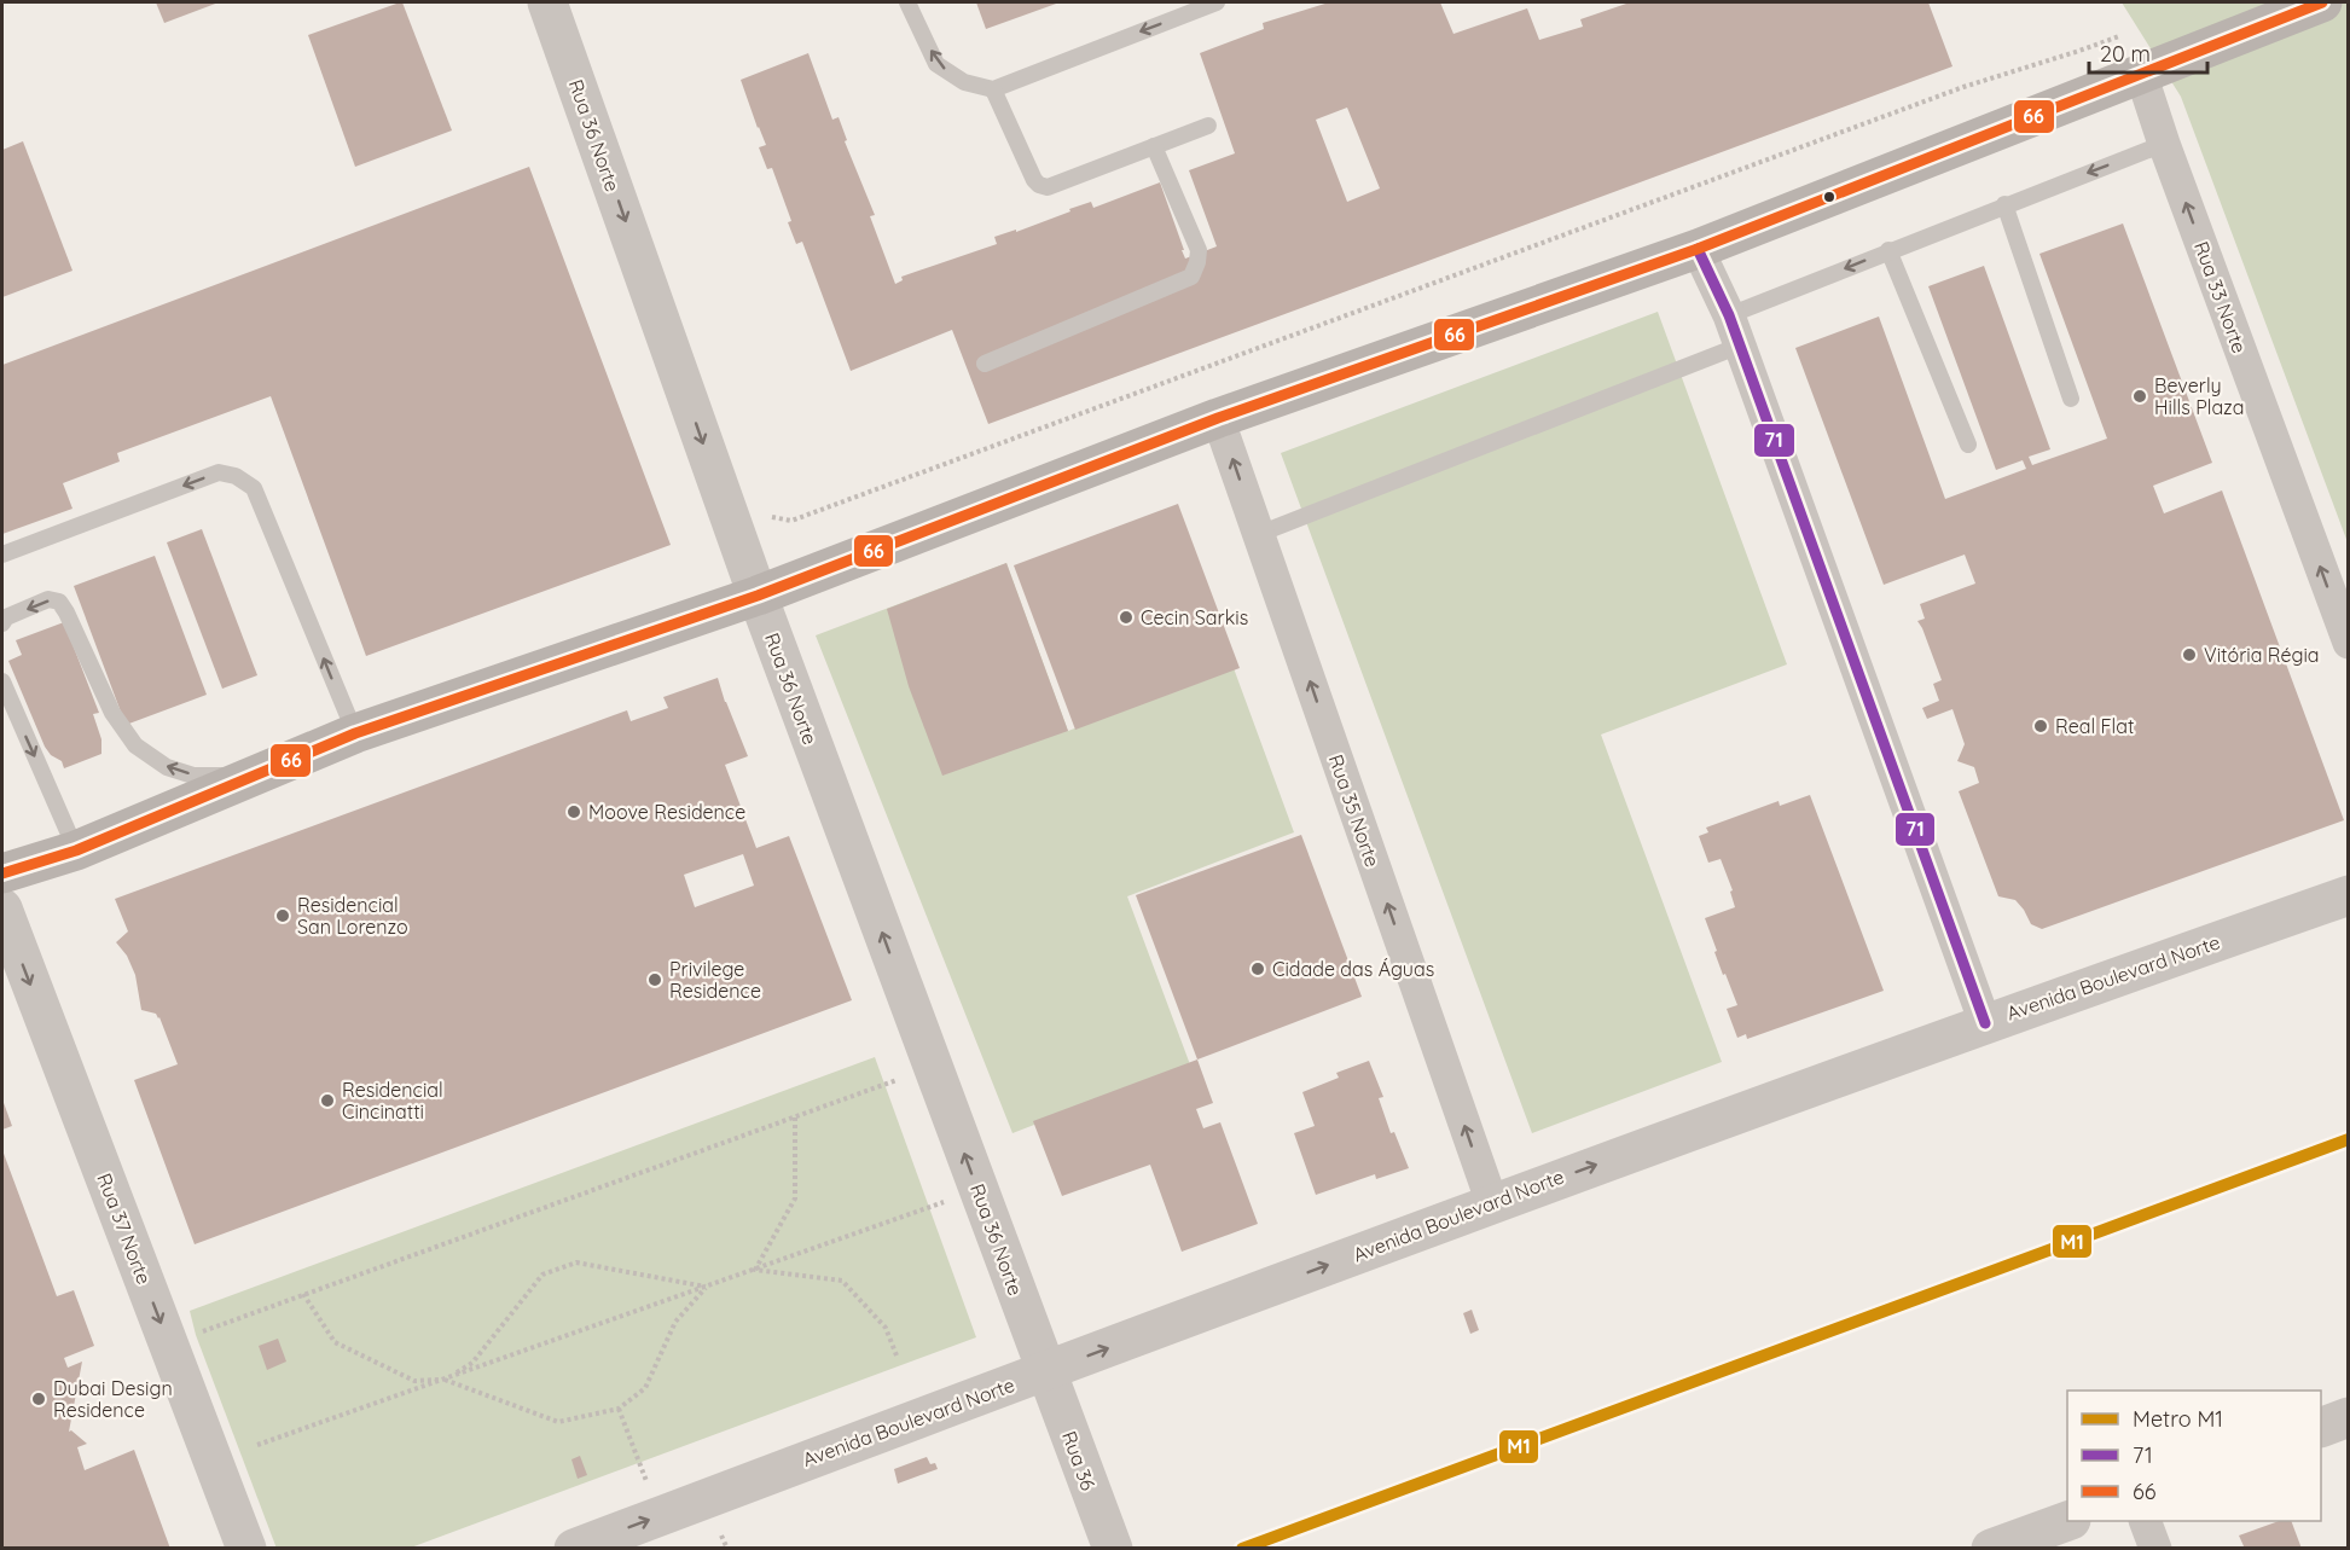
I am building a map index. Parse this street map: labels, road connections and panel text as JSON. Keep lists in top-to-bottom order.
{
  "streets": {
    "street": [
      "Rua 36 Norte",
      "Rua 33 Norte",
      "Rua 35 Norte",
      "Avenida Boulevard Norte",
      "Rua 37 Norte",
      "Rua 36"
    ]
  },
  "crossings": [
    ["Rua 36 Norte", "Avenida Boulevard Norte"],
    ["Rua 36 Norte", "Rua 36"],
    ["Rua 35 Norte", "Avenida Boulevard Norte"],
    ["Avenida Boulevard Norte", "Rua 36"]
  ],
  "one_way": [
    "Rua 33 Norte",
    "Rua 35 Norte",
    "Avenida Boulevard Norte",
    "Rua 37 Norte"
  ],
  "places": [
    "Beverly Hills Plaza",
    "Cecin Sarkis",
    "Vitória Régia",
    "Real Flat",
    "Moove Residence",
    "Residencial San Lorenzo",
    "Cidade das Águas",
    "Privilege Residence",
    "Residencial Cincinatti",
    "Dubai Design Residence"
  ],
  "lines": ["transit line 66", "transit line 71", "metro line M1"],
  "legend": ["Metro M1", "71", "66"],
  "scale_bar": "20 m"
}
